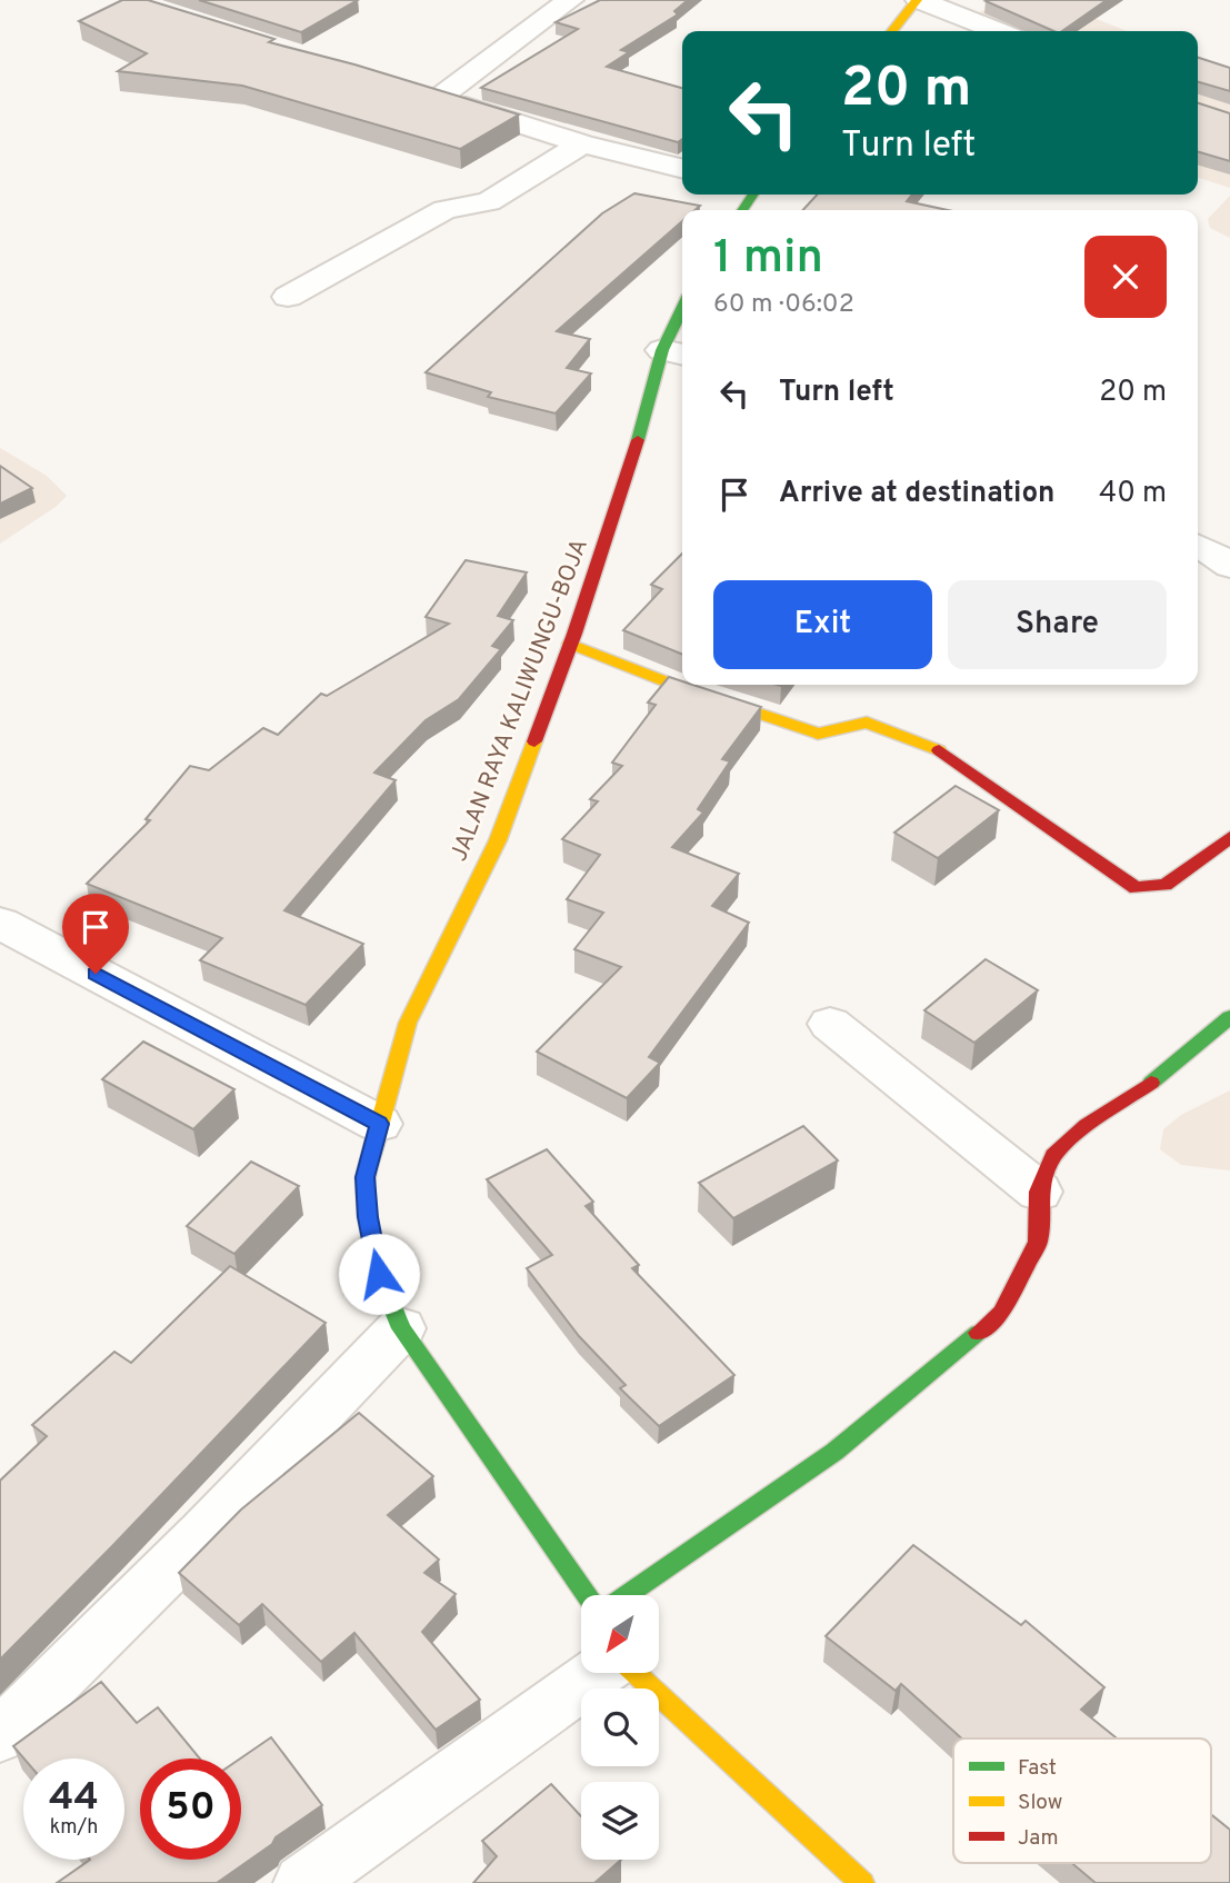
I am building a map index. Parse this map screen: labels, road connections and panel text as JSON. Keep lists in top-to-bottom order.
{
  "streets": {
    "main road": ["JALAN RAYA KALIWUNGU-BOJA"]
  },
  "legend": ["Fast", "Slow", "Jam"],
  "north": "bottom left",
  "page": {
    "turn": ["20 m", "Turn left"],
    "heading": ["1 min", "60 m · 06:02"],
    "list": [
      {
        "name": "Turn left",
        "value": "20 m"
      },
      {
        "name": "Arrive at destination",
        "value": "40 m"
      }
    ],
    "buttons": ["Exit", "Share"],
    "speed": "44 km/h",
    "limit": "50"
  }
}
